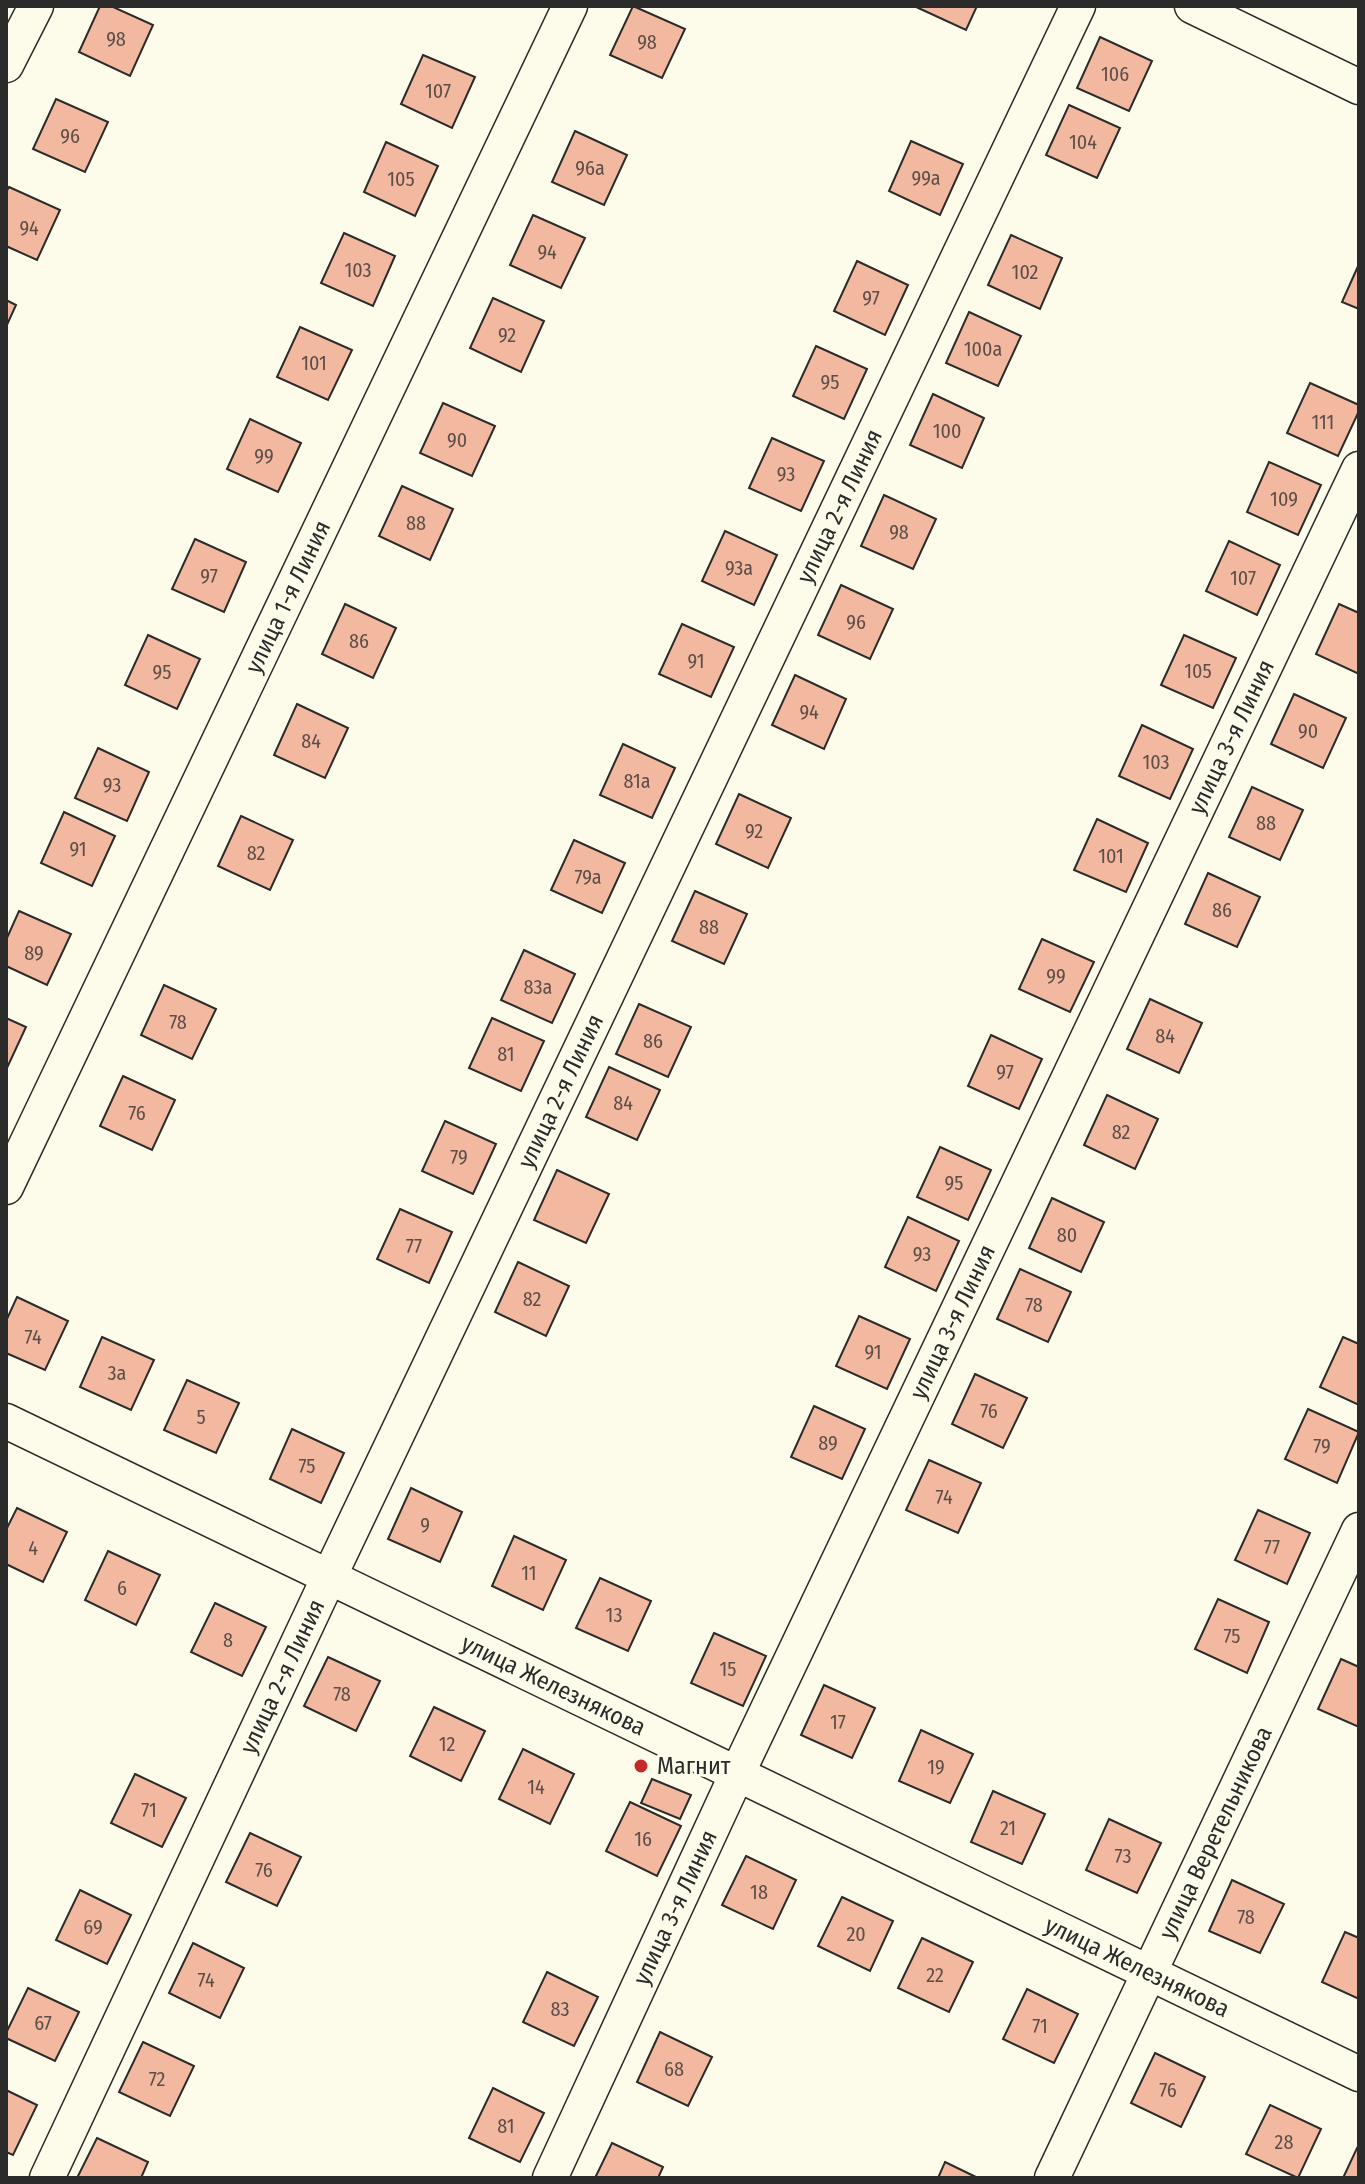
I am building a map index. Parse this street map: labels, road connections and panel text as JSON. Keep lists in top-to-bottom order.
{
  "streets": {
    "street": [
      "улица 2-я Линия",
      "улица 1-я Линия",
      "улица 3-я Линия",
      "улица Железнякова",
      "улица Веретельникова"
    ]
  },
  "crossings": [
    ["улица 2-я Линия", "улица Железнякова"],
    ["улица 3-я Линия", "улица Железнякова"],
    ["улица Железнякова", "улица Веретельникова"]
  ],
  "places": ["Магнит"],
  "house_numbers": [
    "98",
    "98",
    "106",
    "107",
    "96",
    "104",
    "96а",
    "99а",
    "105",
    "94",
    "94",
    "103",
    "102",
    "97",
    "92",
    "100а",
    "101",
    "95",
    "111",
    "100",
    "90",
    "99",
    "93",
    "109",
    "88",
    "98",
    "93а",
    "97",
    "107",
    "96",
    "86",
    "91",
    "105",
    "95",
    "94",
    "90",
    "84",
    "103",
    "81а",
    "93",
    "88",
    "92",
    "91",
    "82",
    "101",
    "79а",
    "86",
    "88",
    "89",
    "99",
    "83а",
    "78",
    "84",
    "86",
    "81",
    "97",
    "84",
    "76",
    "82",
    "79",
    "95",
    "80",
    "77",
    "93",
    "82",
    "78",
    "74",
    "91",
    "3а",
    "76",
    "5",
    "89",
    "79",
    "75",
    "74",
    "9",
    "77",
    "4",
    "11",
    "6",
    "13",
    "75",
    "8",
    "15",
    "78",
    "17",
    "12",
    "19",
    "14",
    "71",
    "21",
    "16",
    "73",
    "76",
    "18",
    "78",
    "69",
    "20",
    "22",
    "74",
    "83",
    "67",
    "71",
    "68",
    "72",
    "76",
    "81",
    "28"
  ]
}
